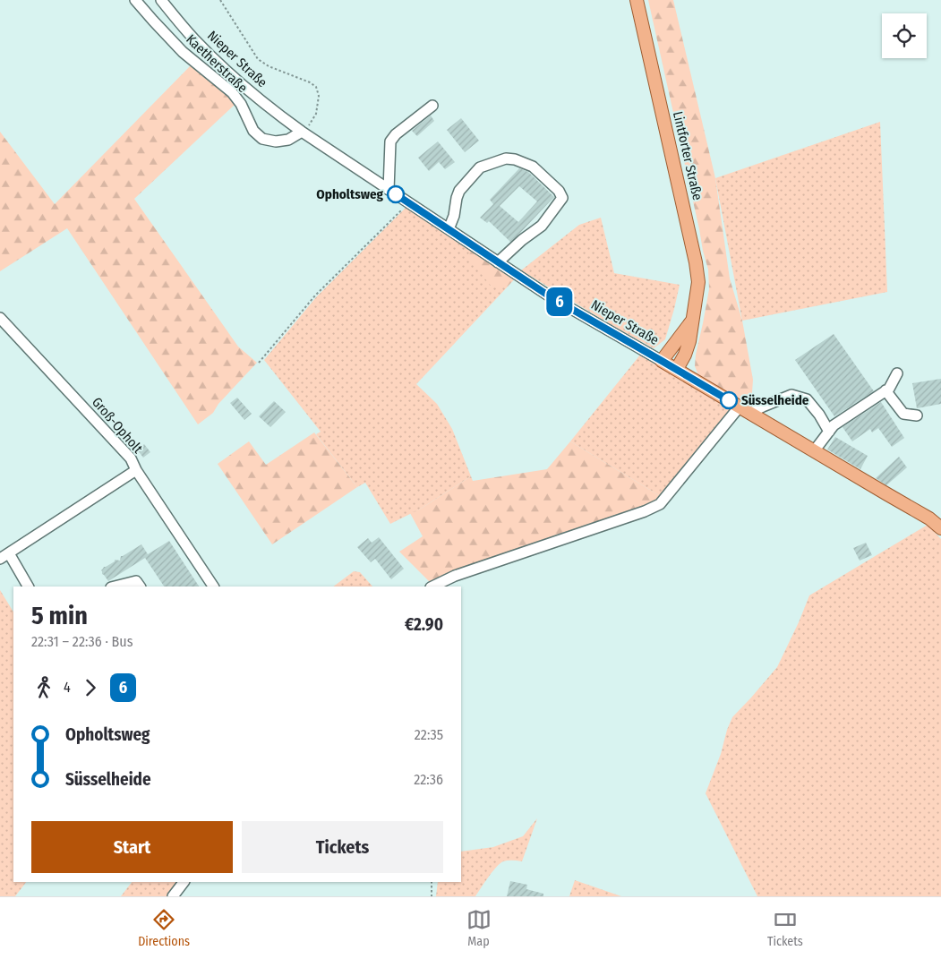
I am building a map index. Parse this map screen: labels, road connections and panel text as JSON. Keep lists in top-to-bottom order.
{
  "streets": {
    "main road": ["Nieper Straße", "Lintforter Straße"],
    "street": ["Kaetherstraße", "Groß-Opholt"]
  },
  "crossings": [
    ["Nieper Straße", "Kaetherstraße"],
    ["Nieper Straße", "Lintforter Straße"]
  ],
  "places": ["Opholtsweg", "Süsselheide"],
  "lines": ["bus line 6"],
  "page": {
    "on_map": "6",
    "heading": ["5 min", "22:31 – 22:36 · Bus", "€2.90"],
    "legs": ["4", "6"],
    "list": [
      {
        "name": "Opholtsweg",
        "value": "22:35"
      },
      {
        "name": "Süsselheide",
        "value": "22:36"
      }
    ],
    "buttons": ["Start", "Tickets"],
    "tabs": ["Directions", "Map", "Tickets"]
  }
}
